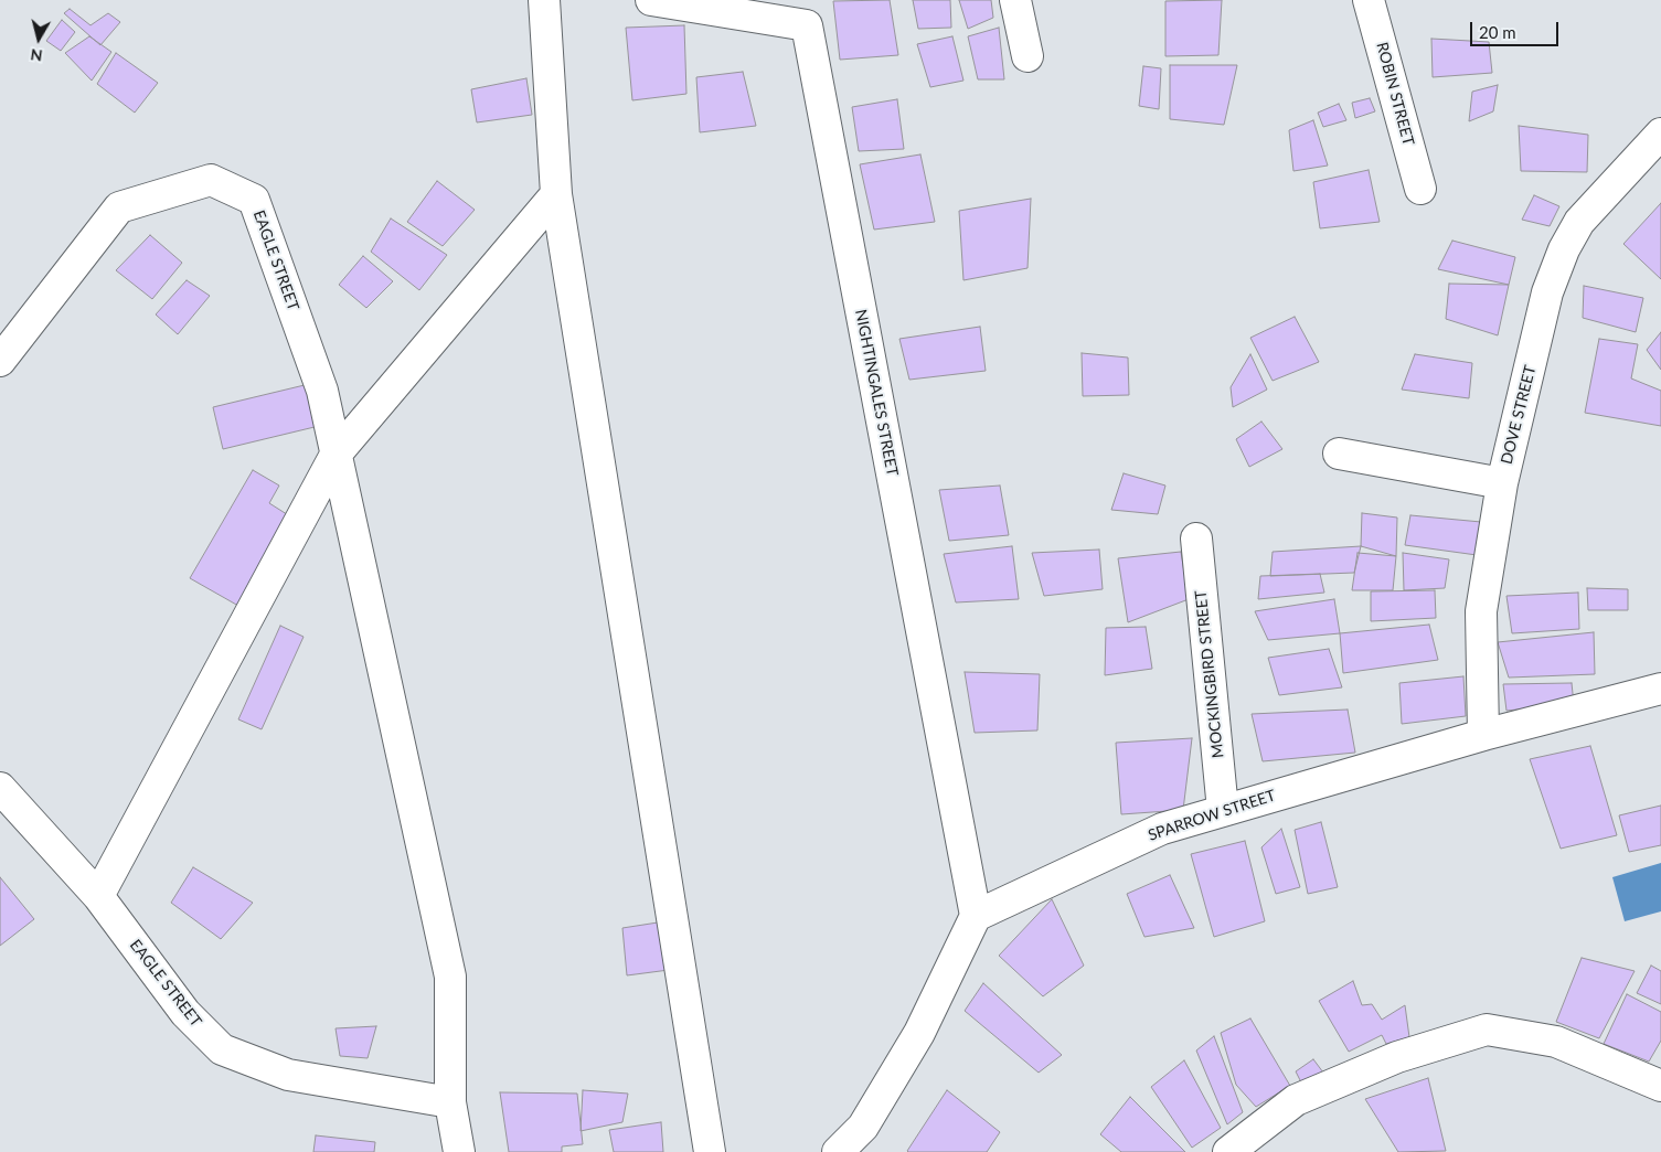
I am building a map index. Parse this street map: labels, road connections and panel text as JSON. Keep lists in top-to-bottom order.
{
  "streets": {
    "street": [
      "ROBIN STREET",
      "EAGLE STREET",
      "NIGHTINGALES STREET",
      "DOVE STREET",
      "MOCKINGBIRD STREET",
      "SPARROW STREET"
    ]
  },
  "crossings": [
    ["NIGHTINGALES STREET", "SPARROW STREET"],
    ["DOVE STREET", "SPARROW STREET"],
    ["MOCKINGBIRD STREET", "SPARROW STREET"]
  ],
  "scale_bar": "20 m",
  "north": "bottom"
}
